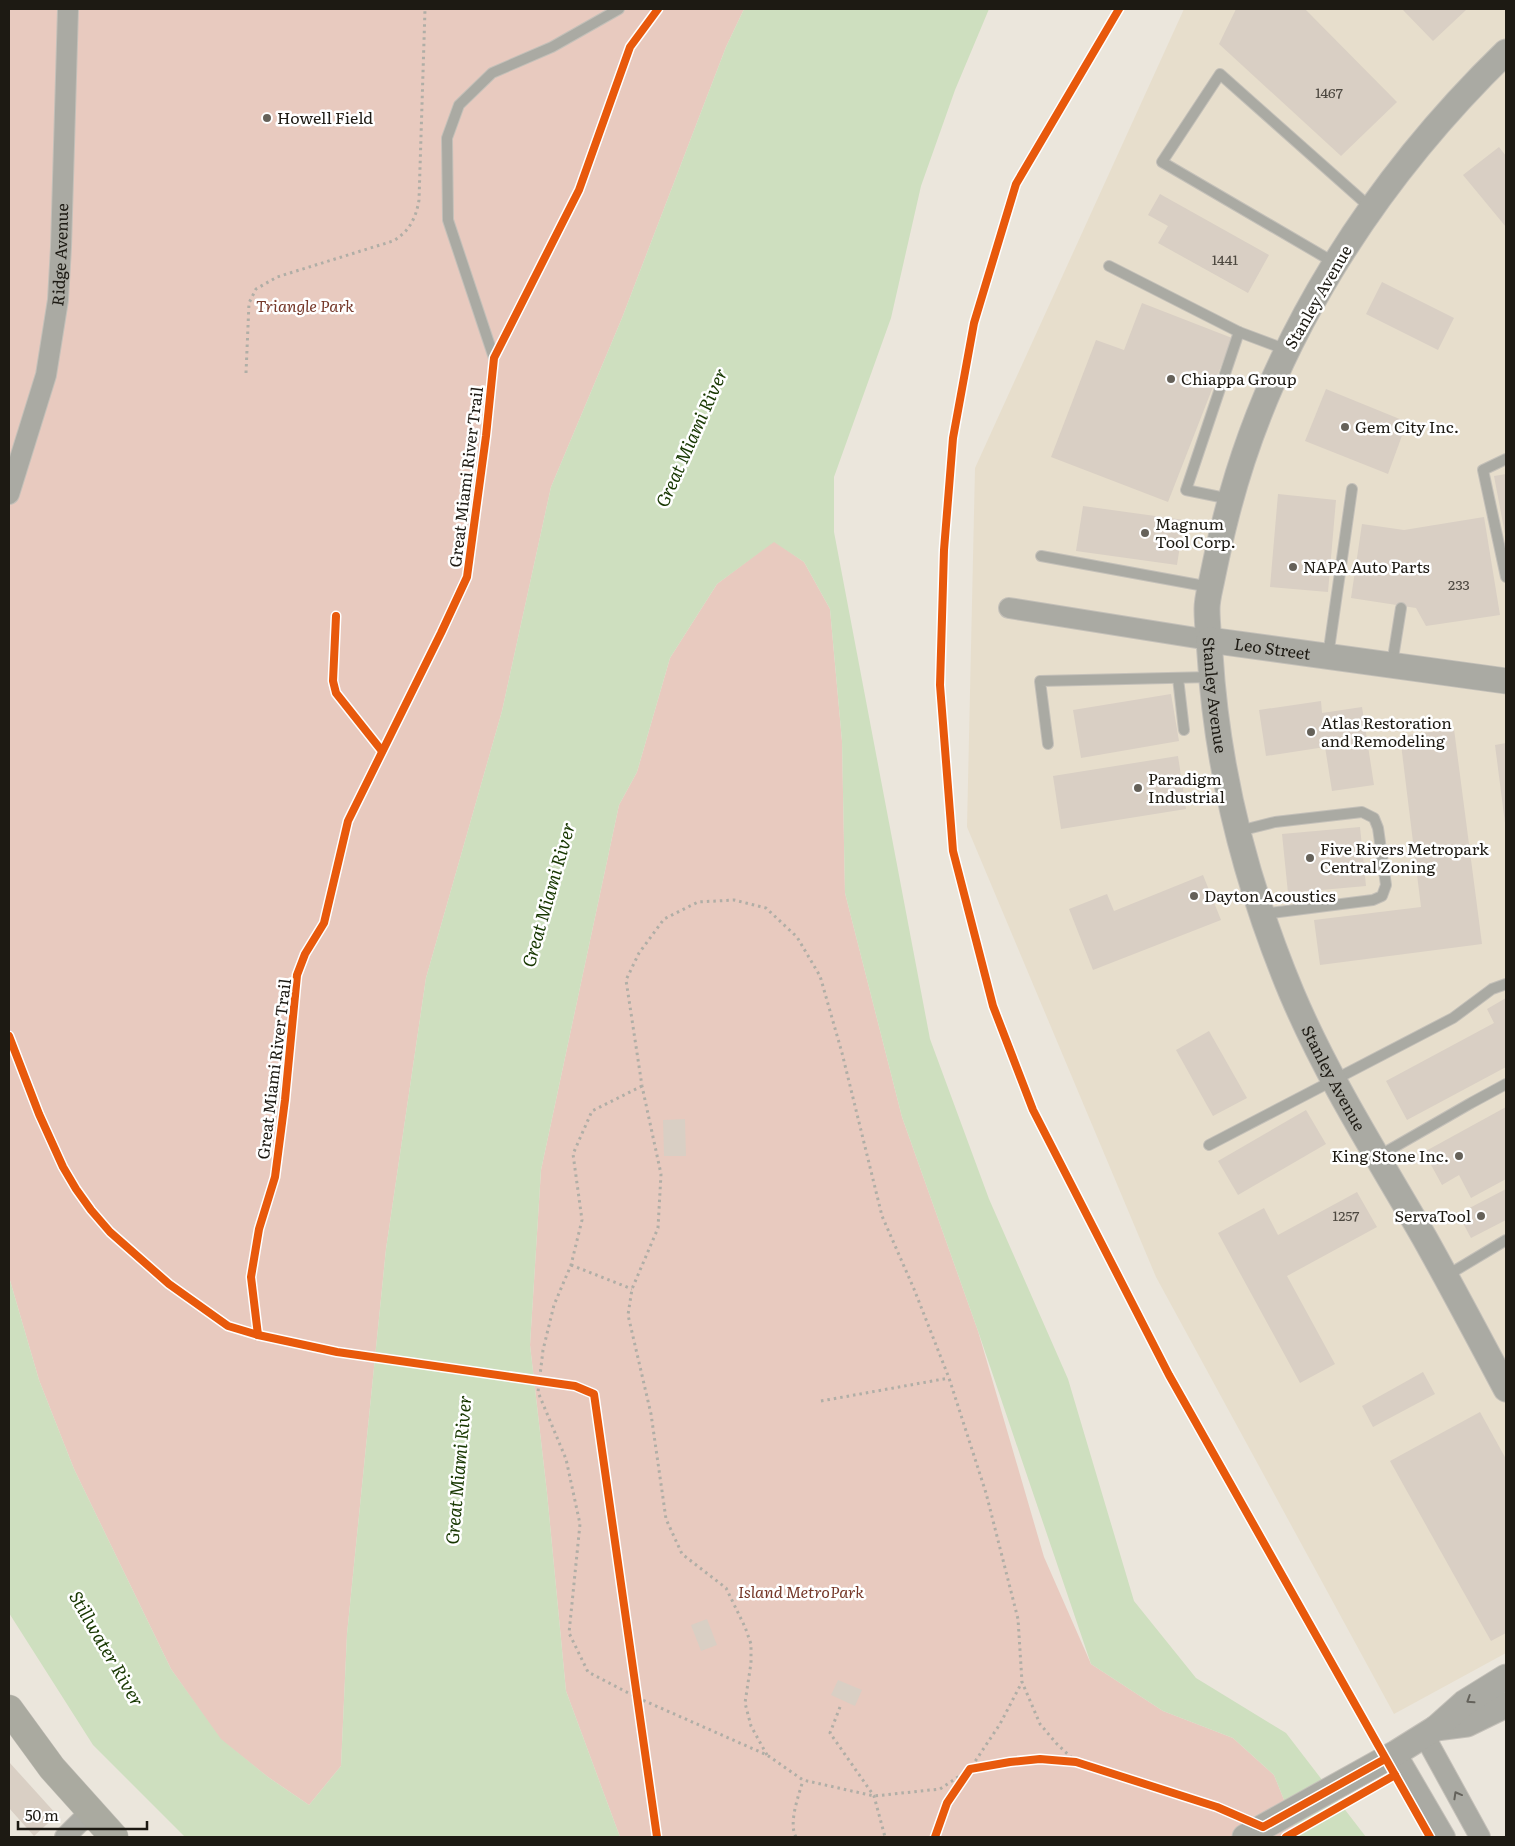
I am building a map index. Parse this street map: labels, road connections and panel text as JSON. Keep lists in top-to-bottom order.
{
  "streets": {
    "street": ["Ridge Avenue", "Stanley Avenue", "Leo Street"],
    "cycle path": ["Great Miami River Trail"]
  },
  "crossings": [
    ["Stanley Avenue", "Leo Street"]
  ],
  "water": ["Great Miami River", "Stillwater River"],
  "parks": ["Triangle Park", "Island MetroPark"],
  "places": [
    "Howell Field",
    "Chiappa Group",
    "Gem City Inc.",
    "Magnum Tool Corp.",
    "NAPA Auto Parts",
    "Atlas Restoration and Remodeling",
    "Paradigm Industrial",
    "Five Rivers Metropark Central Zoning",
    "Dayton Acoustics",
    "King Stone Inc.",
    "ServaTool"
  ],
  "house_numbers": [
    "1467",
    "1441",
    "233",
    "1257"
  ],
  "scale_bar": "50 m"
}
